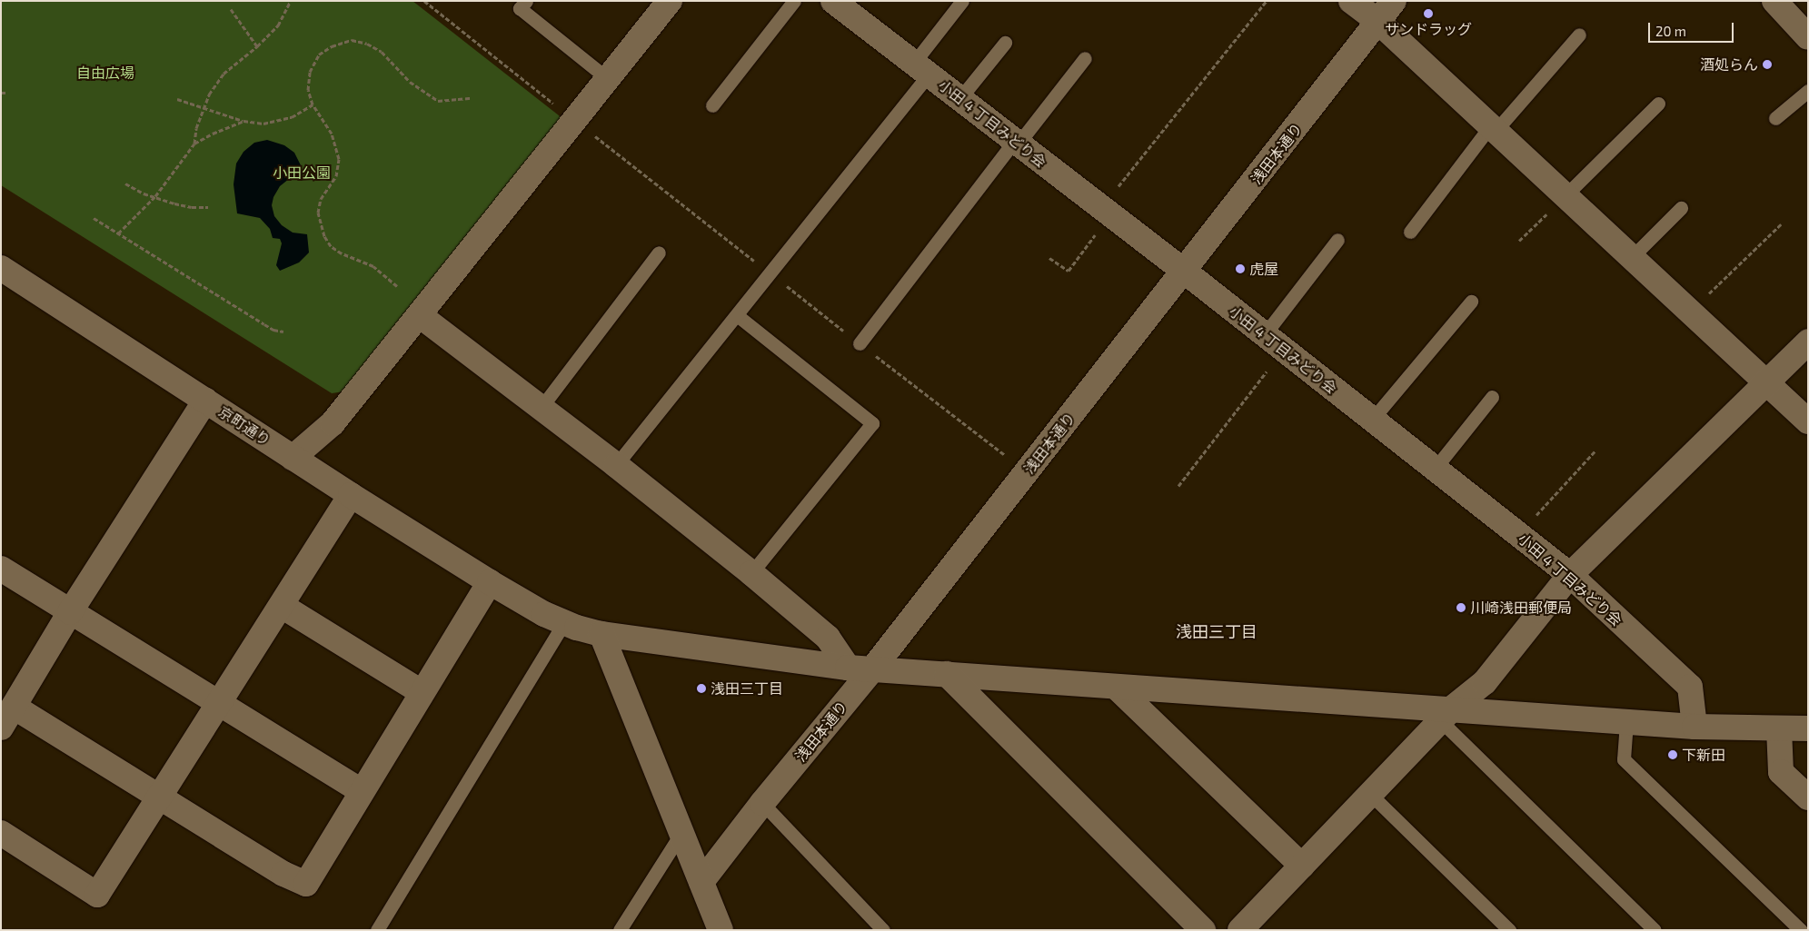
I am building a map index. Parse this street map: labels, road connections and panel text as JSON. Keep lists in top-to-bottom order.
{
  "streets": {
    "street": ["小田 4 丁目みどり会", "浅田本通り", "京町通り"]
  },
  "crossings": [
    ["小田 4 丁目みどり会", "浅田本通り"],
    ["小田 4 丁目みどり会", "京町通り"],
    ["浅田本通り", "京町通り"]
  ],
  "districts": ["浅田三丁目"],
  "parks": ["自由広場", "小田公園"],
  "places": [
    "サンドラッグ",
    "酒処らん",
    "虎屋",
    "川崎浅田郵便局",
    "浅田三丁目",
    "下新田"
  ],
  "scale_bar": "20 m"
}
